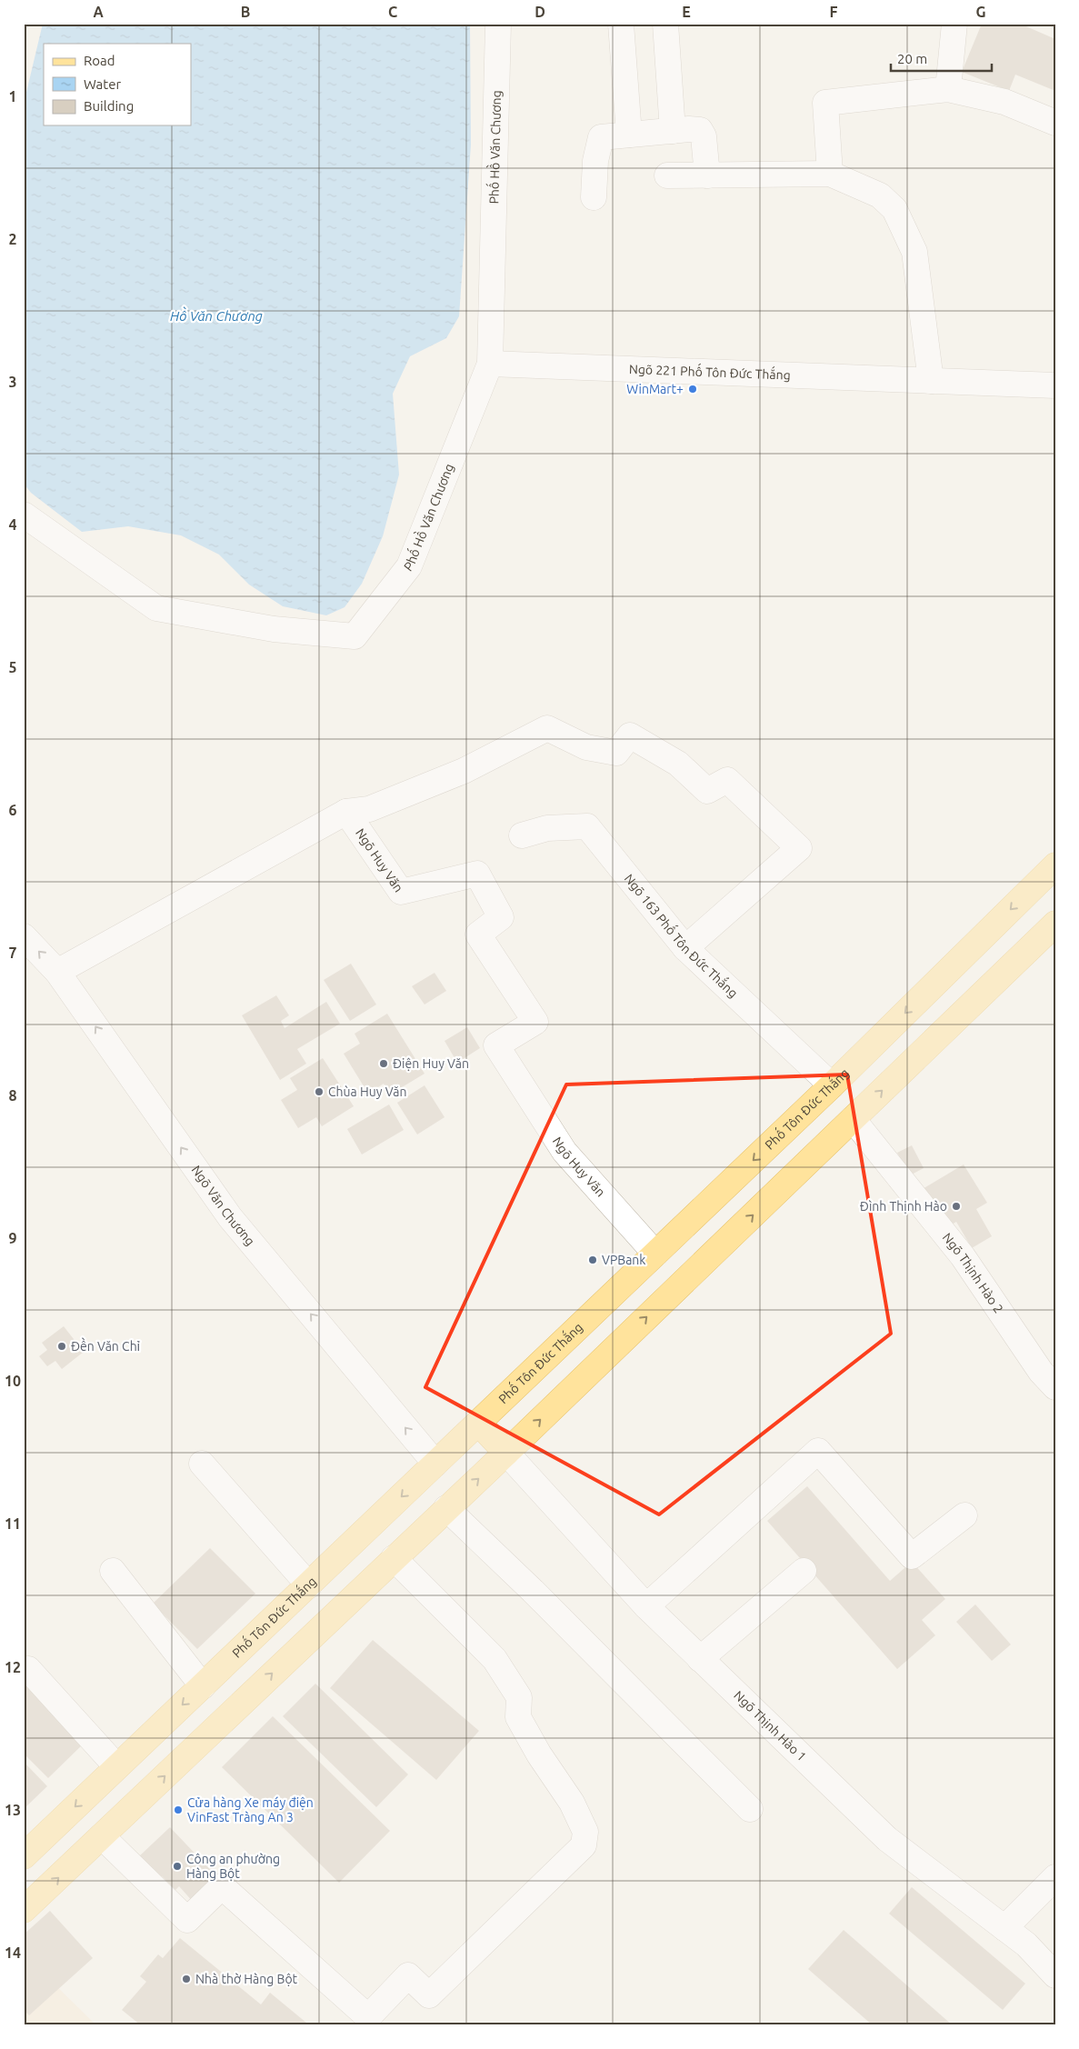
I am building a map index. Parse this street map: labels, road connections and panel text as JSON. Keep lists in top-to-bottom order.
{
  "streets": {
    "main road": ["Phố Tôn Đức Thắng"],
    "street": [
      "Phố Hồ Văn Chương",
      "Ngõ 221 Phố Tôn Đức Thắng",
      "Ngõ Huy Văn",
      "Ngõ 163 Phố Tôn Đức Thắng",
      "Ngõ Văn Chương",
      "Ngõ Thịnh Hào 2",
      "Ngõ Thịnh Hào 1"
    ]
  },
  "crossings": [
    ["Phố Hồ Văn Chương", "Ngõ 221 Phố Tôn Đức Thắng"],
    ["Ngõ Huy Văn", "Phố Tôn Đức Thắng"],
    ["Ngõ 163 Phố Tôn Đức Thắng", "Phố Tôn Đức Thắng"],
    ["Phố Tôn Đức Thắng", "Ngõ Văn Chương"]
  ],
  "one_way": ["Ngõ Văn Chương"],
  "water": ["Hồ Văn Chương"],
  "places": [
    "WinMart+",
    "Điện Huy Văn",
    "Chùa Huy Văn",
    "Đình Thịnh Hào",
    "VPBank",
    "Đền Văn Chỉ",
    "Cửa hàng Xe máy điện VinFast Tràng An 3",
    "Công an phường Hàng Bột",
    "Nhà thờ Hàng Bột"
  ],
  "legend": ["Road", "Water", "Building"],
  "scale_bar": "20 m",
  "grid": {
    "columns": [
      "A",
      "B",
      "C",
      "D",
      "E",
      "F",
      "G"
    ],
    "rows": [
      "1",
      "2",
      "3",
      "4",
      "5",
      "6",
      "7",
      "8",
      "9",
      "10",
      "11",
      "12",
      "13",
      "14"
    ]
  }
}
